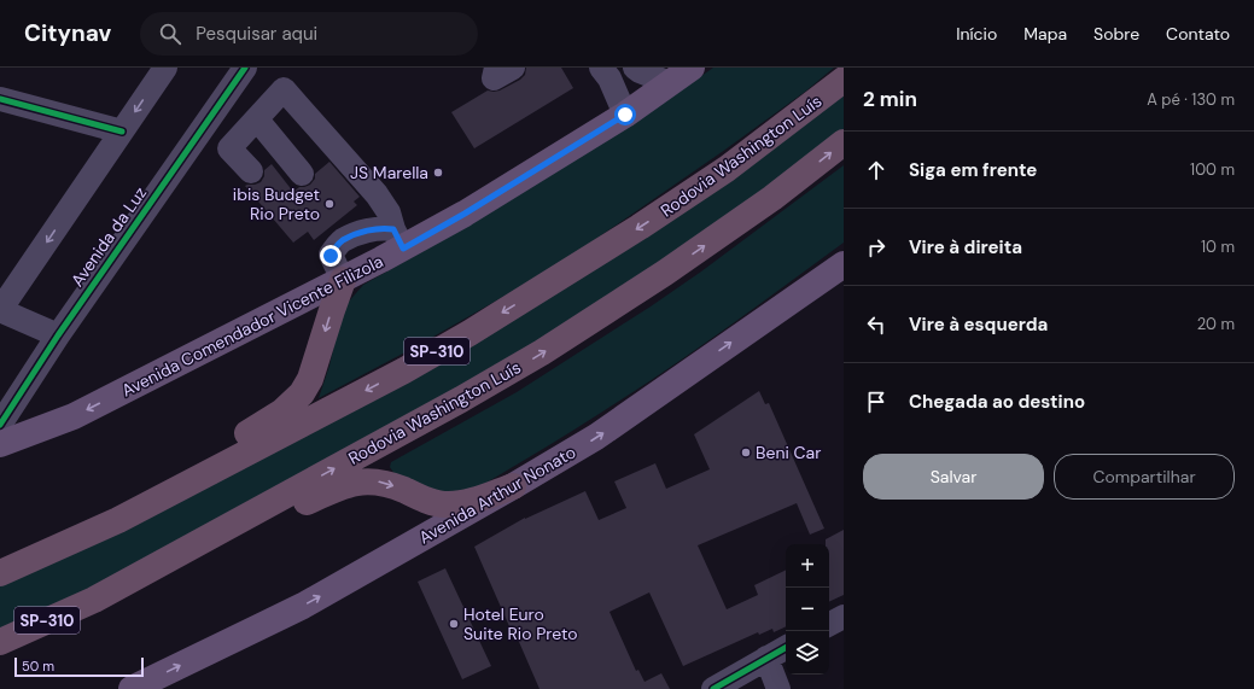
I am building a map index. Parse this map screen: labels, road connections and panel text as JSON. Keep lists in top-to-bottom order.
{
  "streets": {
    "highway": ["Rodovia Washington Luís", "SP-310"],
    "main road": ["Avenida Comendador Vicente Filizola", "Avenida Arthur Nonato"],
    "street": ["Avenida da Luz"]
  },
  "one_way": ["Avenida Comendador Vicente Filizola", "Avenida Arthur Nonato"],
  "places": [
    "JS Marella",
    "ibis Budget Rio Preto",
    "Beni Car",
    "Hotel Euro Suite Rio Preto"
  ],
  "scale_bar": "50 m",
  "page": {
    "header": "Citynav",
    "search": "Pesquisar aqui",
    "nav": [
      "Início",
      "Mapa",
      "Sobre",
      "Contato"
    ],
    "heading": ["2 min", "A pé · 130 m"],
    "list": [
      ["Siga em frente", "100 m"],
      ["Vire à direita", "10 m"],
      ["Vire à esquerda", "20 m"],
      "Chegada ao destino"
    ],
    "buttons": ["Salvar", "Compartilhar"],
    "map_buttons": ["+", "−"],
    "scale": "50 m"
  }
}
